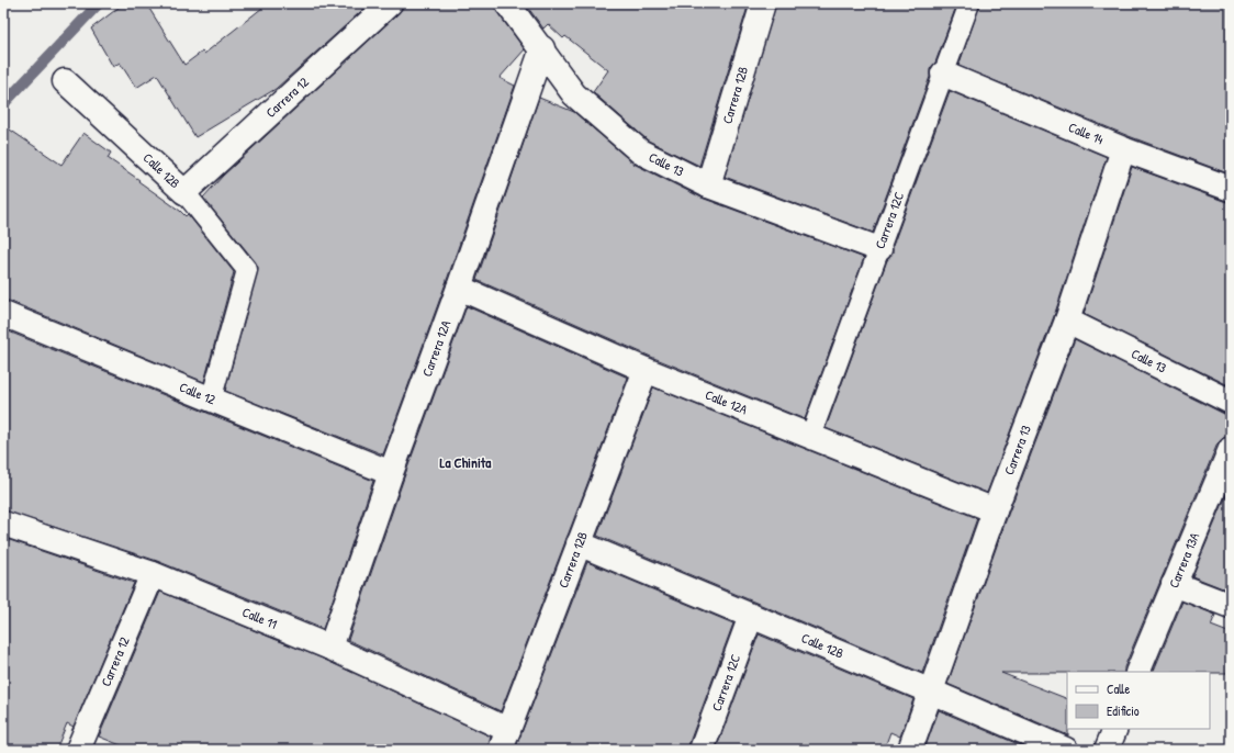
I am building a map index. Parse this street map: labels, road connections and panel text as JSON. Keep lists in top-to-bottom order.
{
  "streets": {
    "street": [
      "Carrera 12B",
      "Carrera 12",
      "Calle 14",
      "Calle 13",
      "Calle 12B",
      "Carrera 12C",
      "Carrera 12A",
      "Calle 12",
      "Calle 12A",
      "Carrera 13",
      "Carrera 13A",
      "Calle 11"
    ]
  },
  "crossings": [
    ["Carrera 12B", "Calle 13"],
    ["Carrera 12B", "Calle 12B"],
    ["Carrera 12B", "Calle 12A"],
    ["Carrera 12B", "Calle 11"],
    ["Carrera 12", "Calle 12B"],
    ["Carrera 12", "Calle 11"],
    ["Calle 14", "Carrera 12C"],
    ["Calle 14", "Carrera 13"],
    ["Calle 13", "Carrera 12C"],
    ["Calle 13", "Carrera 12A"],
    ["Calle 13", "Carrera 13"],
    ["Calle 12B", "Carrera 12C"],
    ["Calle 12B", "Calle 12"],
    ["Calle 12B", "Carrera 13"],
    ["Carrera 12C", "Calle 12A"],
    ["Carrera 12A", "Calle 12"],
    ["Carrera 12A", "Calle 12A"],
    ["Carrera 12A", "Calle 11"],
    ["Calle 12A", "Carrera 13"]
  ],
  "districts": ["La Chinita"],
  "legend": ["Calle", "Edificio"]
}
